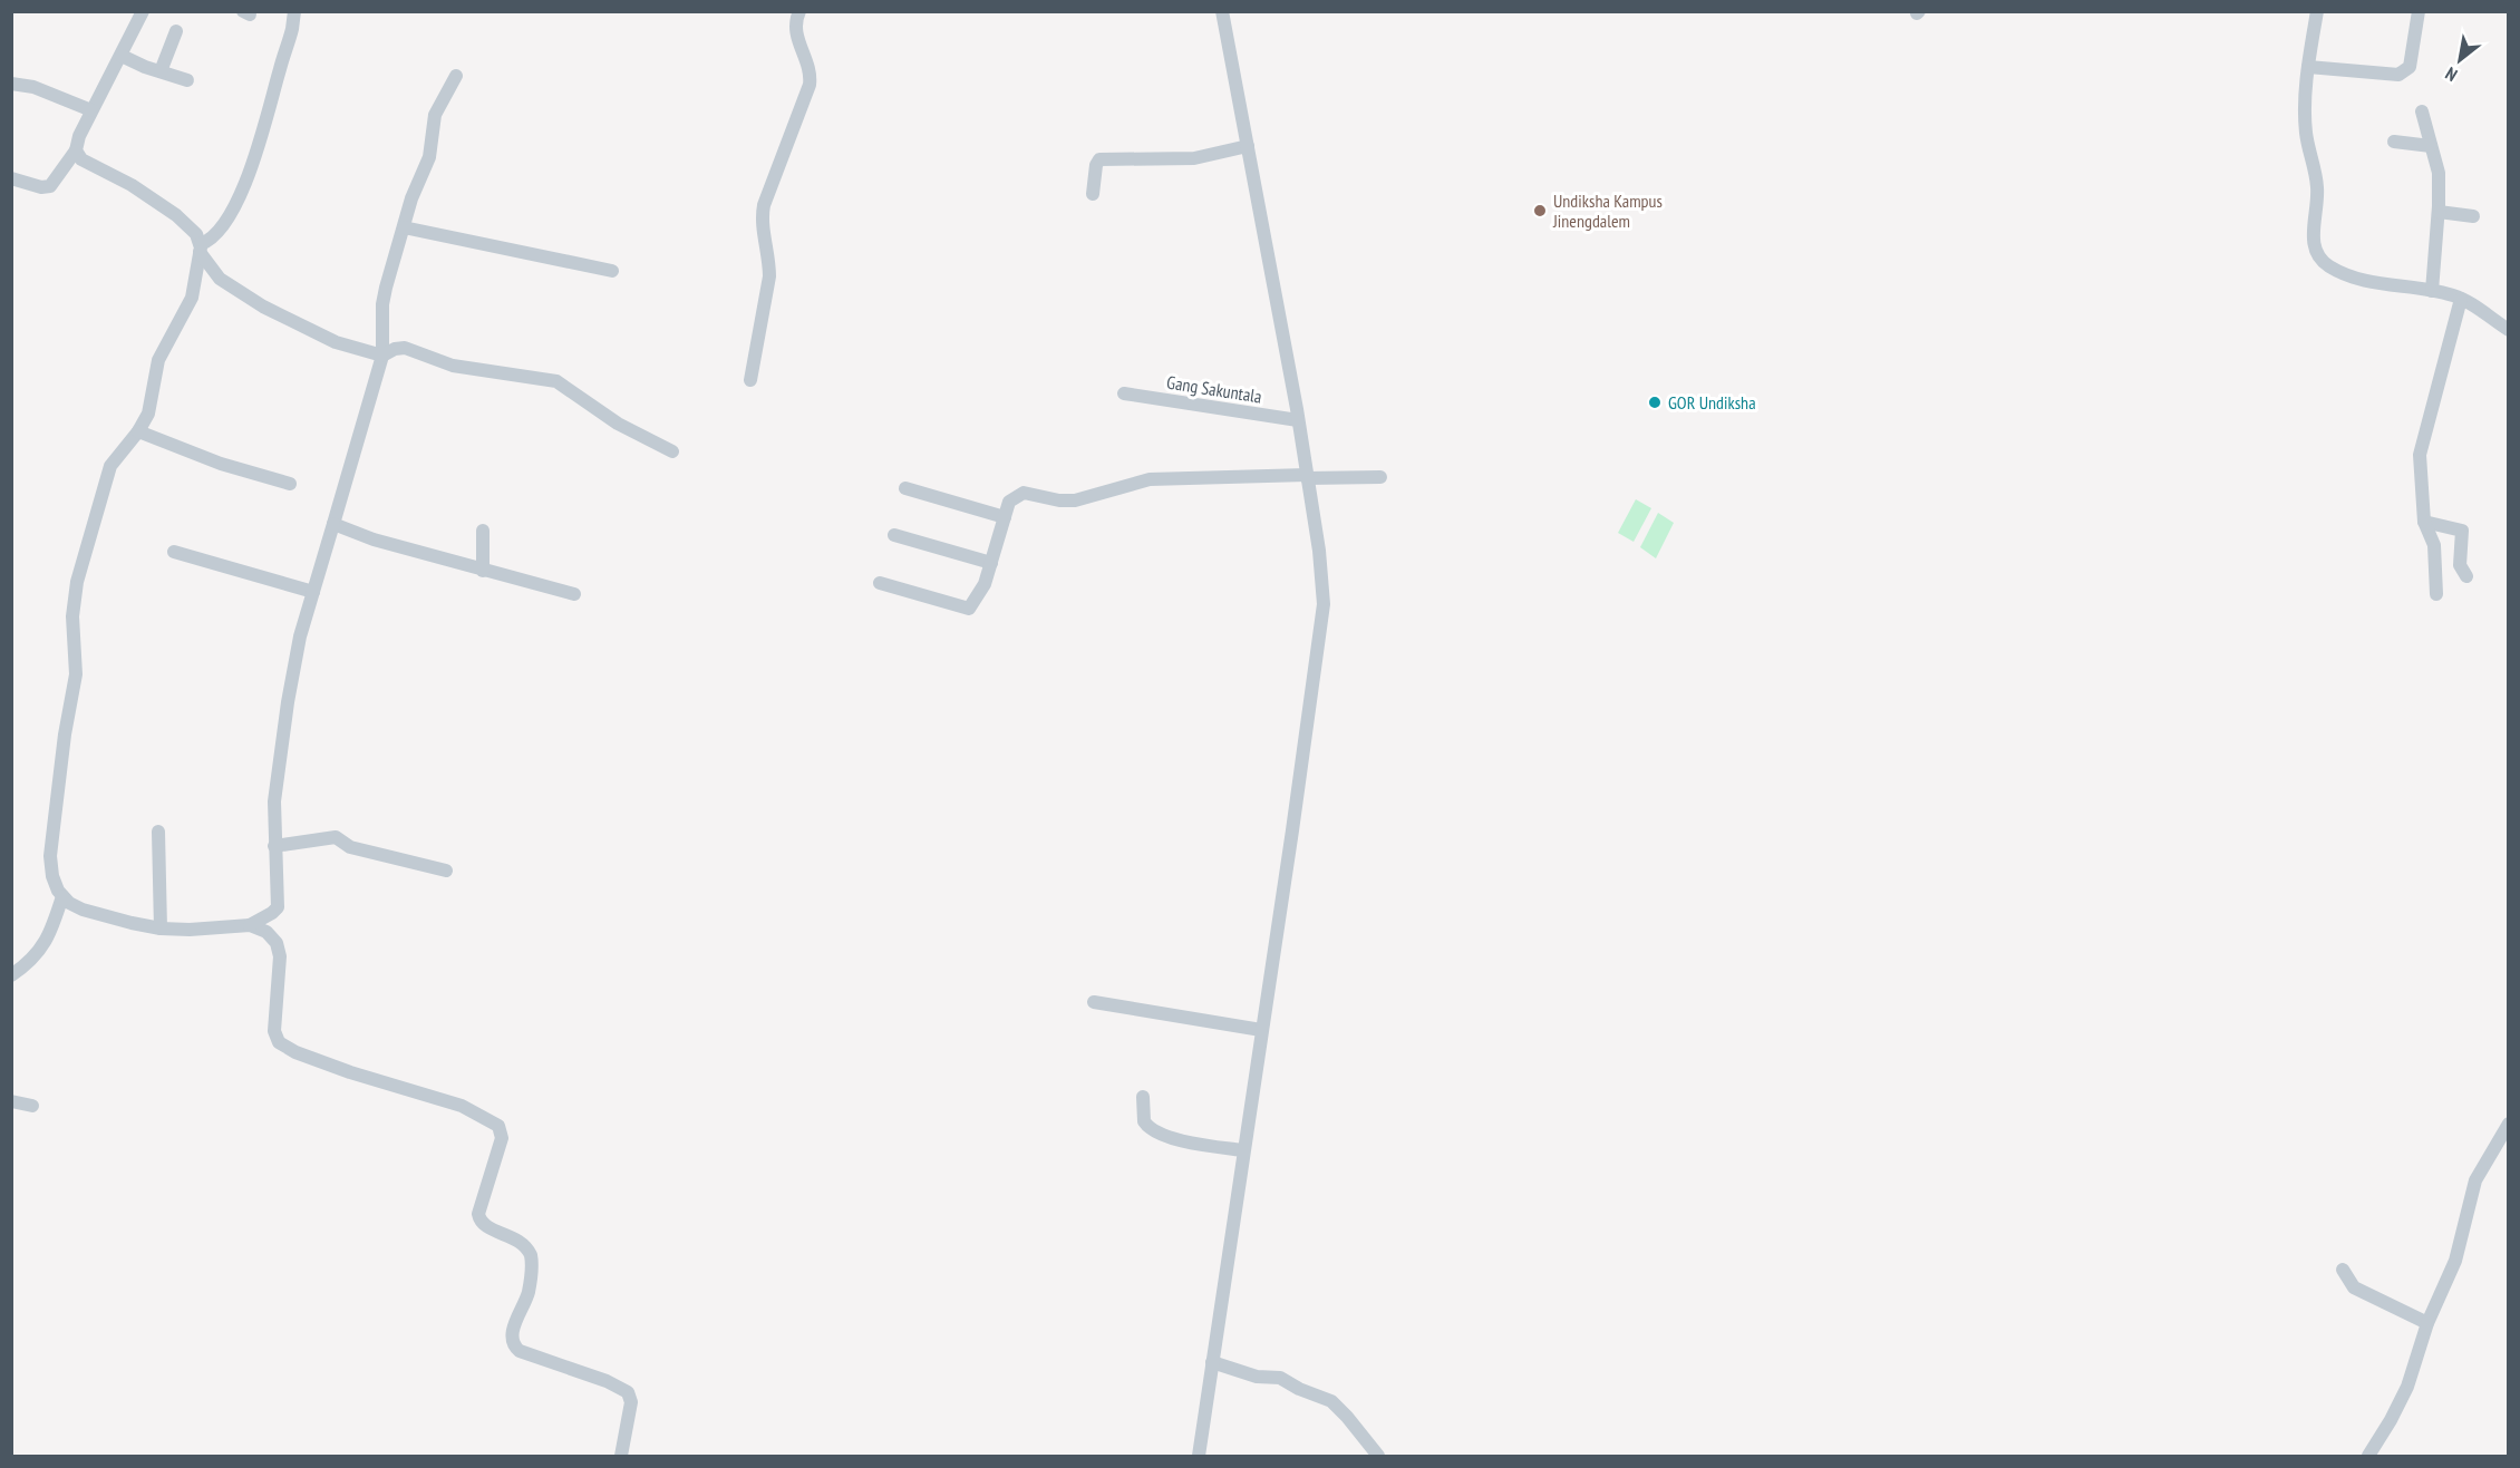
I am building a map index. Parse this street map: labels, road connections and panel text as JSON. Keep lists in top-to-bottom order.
{
  "streets": {
    "street": ["Gang Sakuntala"]
  },
  "places": ["Undiksha Kampus Jinengdalem", "GOR Undiksha"],
  "north": "bottom left"
}
